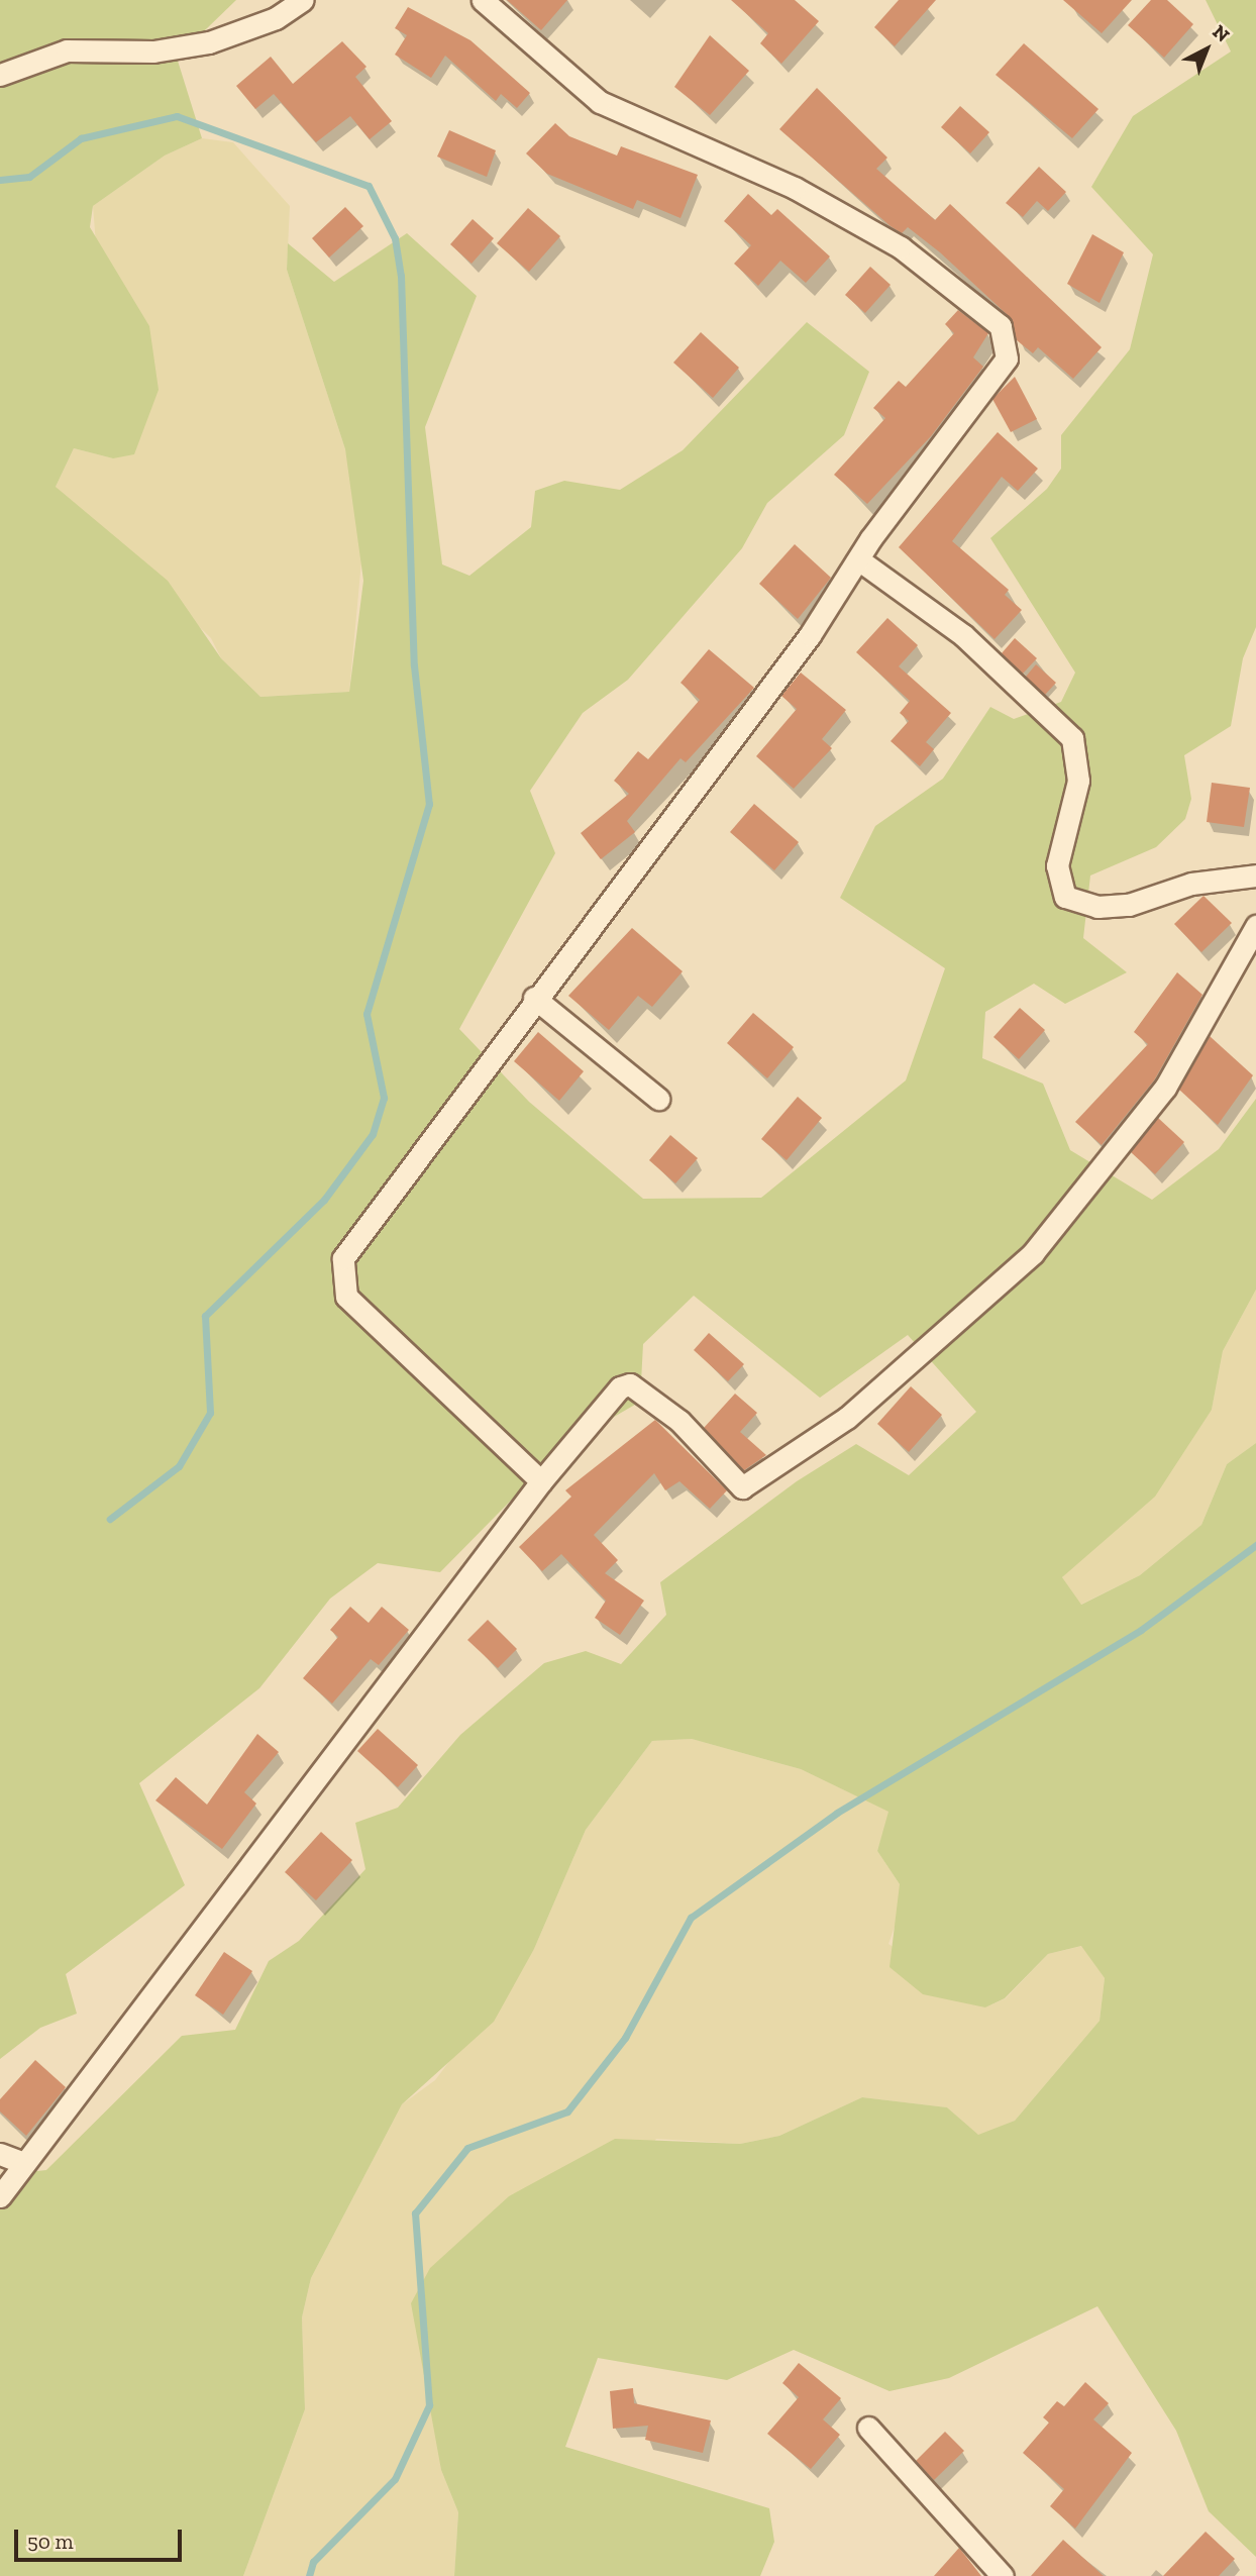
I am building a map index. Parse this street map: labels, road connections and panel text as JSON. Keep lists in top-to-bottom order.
{
  "scale_bar": "50 m",
  "north": "top right"
}
